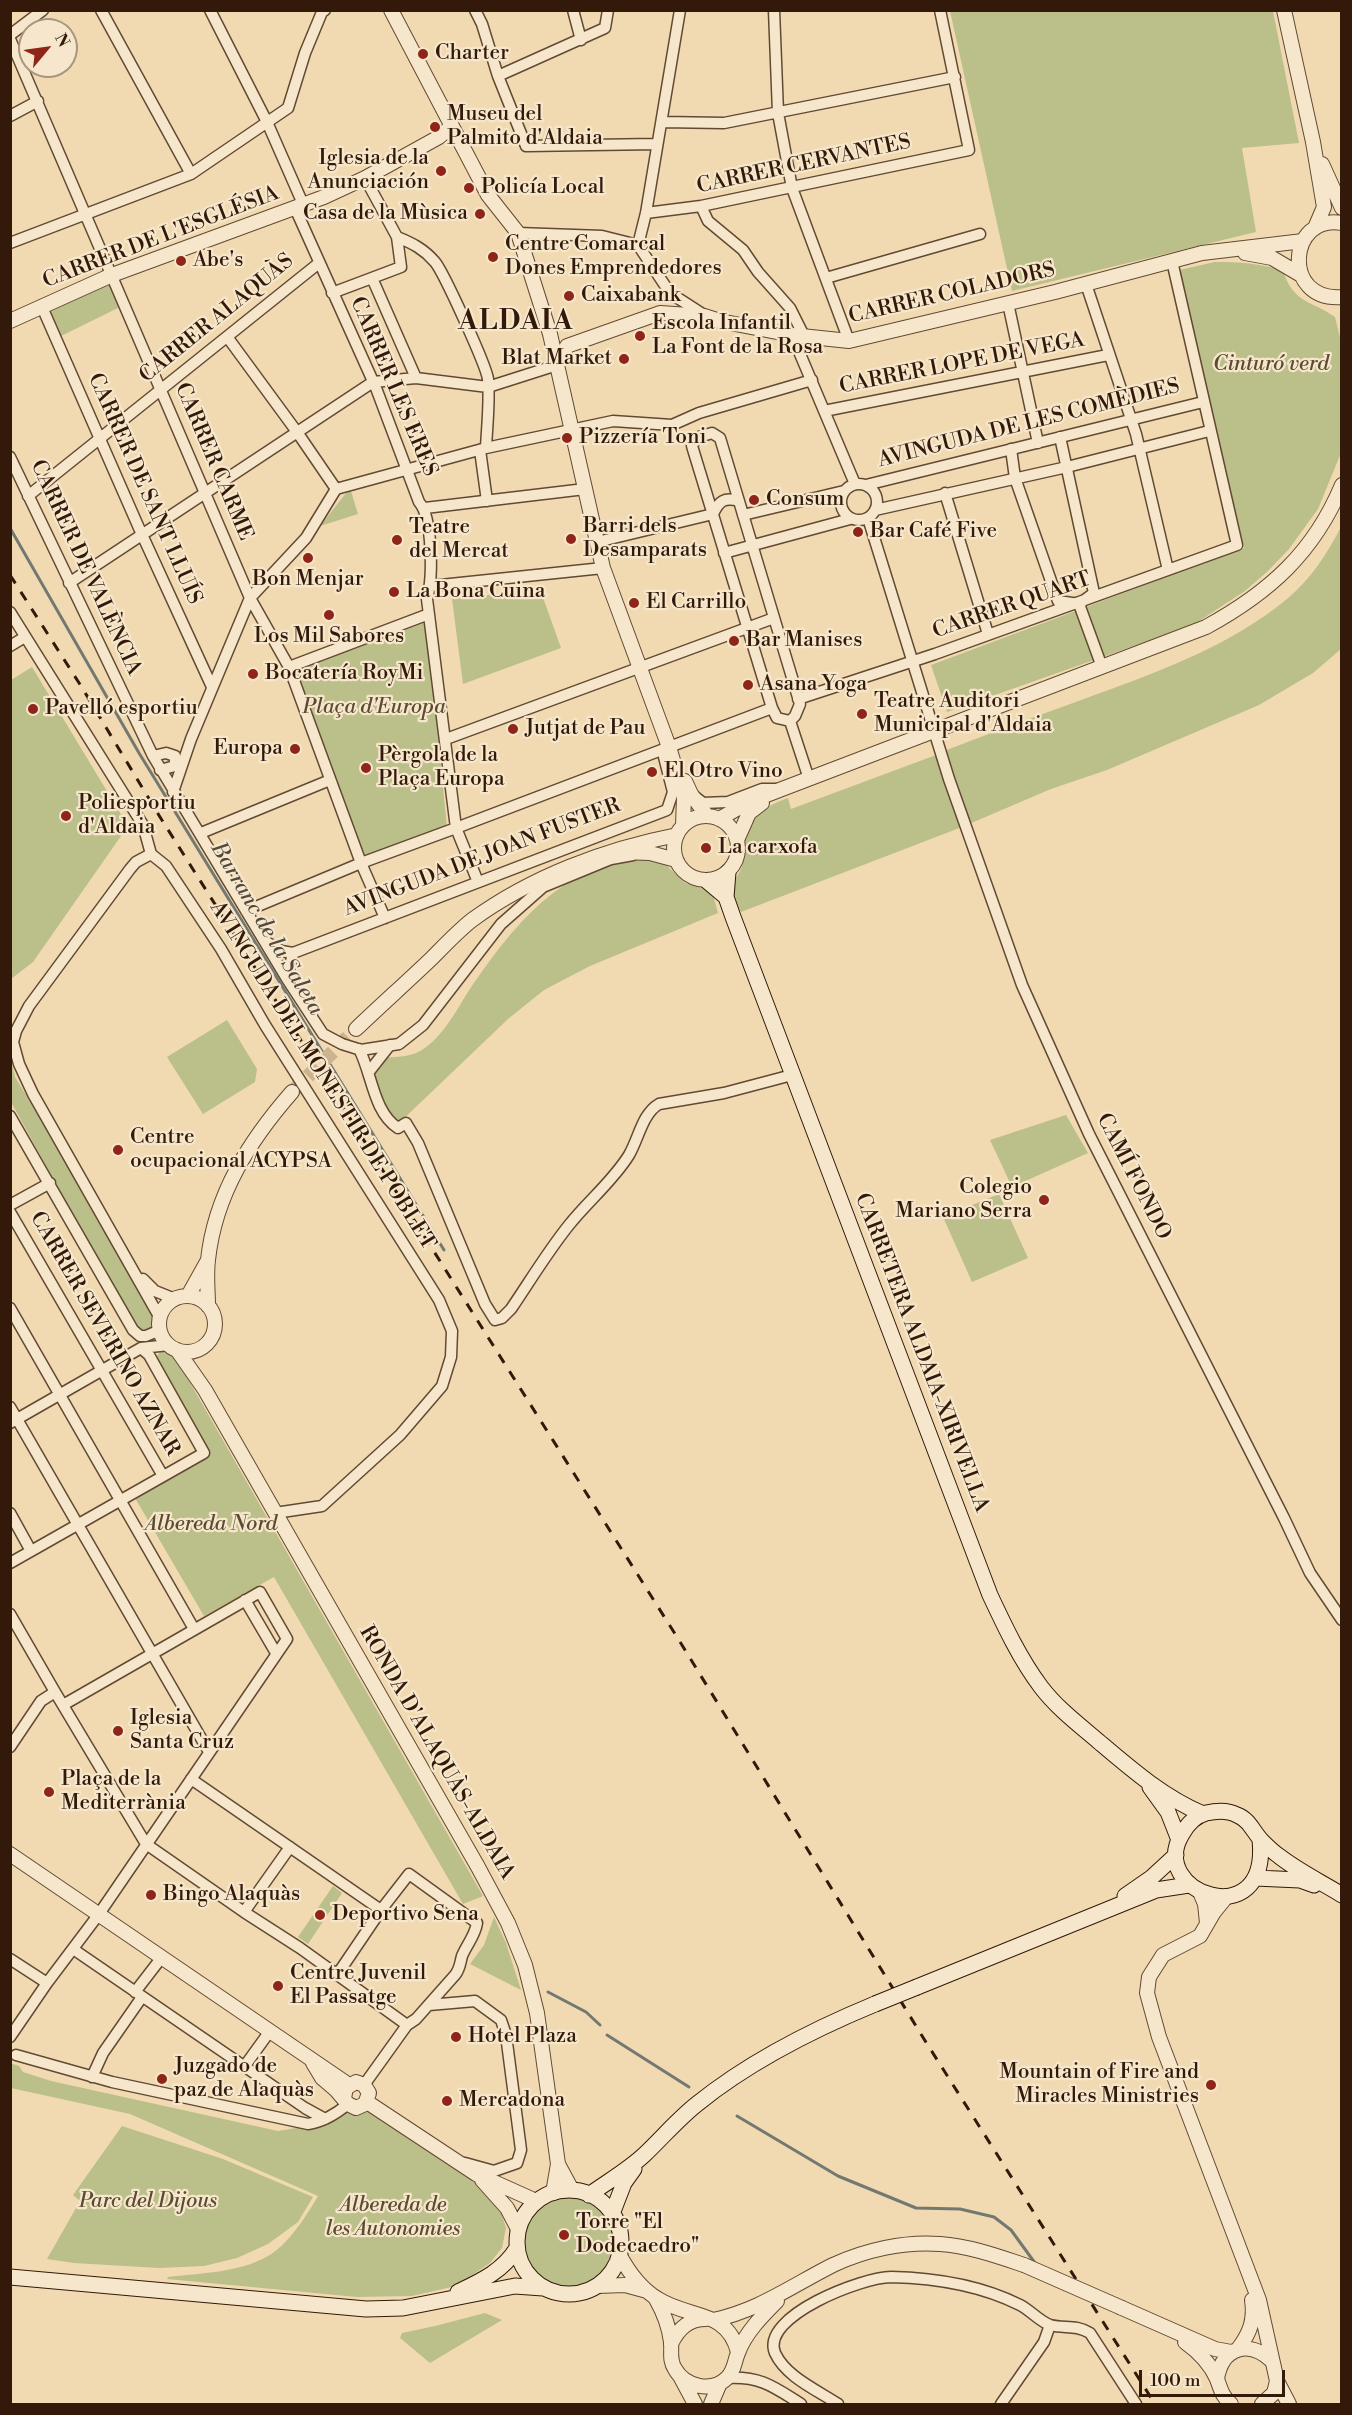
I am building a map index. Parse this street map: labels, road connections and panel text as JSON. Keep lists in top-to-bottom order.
{
  "streets": {
    "main road": ["CARRETERA ALDAIA-XIRIVELLA"],
    "street": [
      "CARRER CERVANTES",
      "CARRER DE L'ESGLÉSIA",
      "CARRER COLADORS",
      "CARRER ALAQUÀS",
      "CARRER LOPE DE VEGA",
      "CARRER LES ERES",
      "AVINGUDA DE LES COMÈDIES",
      "CARRER CARME",
      "CARRER DE SANT LLUÍS",
      "CARRER DE VALÈNCIA",
      "CARRER QUART",
      "AVINGUDA DE JOAN FUSTER",
      "AVINGUDA DEL MONESTIR DE POBLET",
      "CAMÍ FONDO",
      "CARRER SEVERINO AZNAR",
      "RONDA D'ALAQUÀS-ALDAIA"
    ]
  },
  "crossings": [
    ["CARRER DE L'ESGLÉSIA", "CARRER LES ERES"],
    ["CARRER DE L'ESGLÉSIA", "CARRER CARME"],
    ["CARRER DE L'ESGLÉSIA", "CARRER DE SANT LLUÍS"],
    ["CARRER ALAQUÀS", "CARRER LES ERES"],
    ["CARRER ALAQUÀS", "CARRER CARME"],
    ["CARRER ALAQUÀS", "CARRER DE SANT LLUÍS"],
    ["CARRER ALAQUÀS", "CARRER DE VALÈNCIA"],
    ["AVINGUDA DE LES COMÈDIES", "CAMÍ FONDO"],
    ["CARRER QUART", "CAMÍ FONDO"],
    ["AVINGUDA DEL MONESTIR DE POBLET", "RONDA D'ALAQUÀS-ALDAIA"]
  ],
  "districts": ["ALDAIA"],
  "water": ["Barranc de la Saleta"],
  "parks": [
    "Cinturó verd",
    "Plaça d'Europa",
    "Albereda Nord",
    "Parc del Dijous",
    "Albereda de les Autonomies"
  ],
  "places": [
    "Charter",
    "Museu del Palmito d'Aldaia",
    "Iglesia de la Anunciación",
    "Policía Local",
    "Casa de la Mùsica",
    "Centre Comarcal Dones Emprendedores",
    "Abe's",
    "Caixabank",
    "Escola Infantil La Font de la Rosa",
    "Blat Market",
    "Pizzería Toni",
    "Consum",
    "Bar Café Five",
    "Barri dels Desamparats",
    "Teatre del Mercat",
    "Bon Menjar",
    "La Bona Cuina",
    "El Carrillo",
    "Los Mil Sabores",
    "Bar Manises",
    "Bocatería RoyMi",
    "Asana Yoga",
    "Pavelló esportiu",
    "Teatre Auditori Municipal d'Aldaia",
    "Jutjat de Pau",
    "Europa",
    "Pèrgola de la Plaça Europa",
    "El Otro Vino",
    "Poliesportiu d'Aldaia",
    "La carxofa",
    "Centre ocupacional ACYPSA",
    "Colegio Mariano Serra",
    "Iglesia Santa Cruz",
    "Plaça de la Mediterrània",
    "Bingo Alaquàs",
    "Deportivo Sena",
    "Centre Juvenil El Passatge",
    "Hotel Plaza",
    "Juzgado de paz de Alaquàs",
    "Mountain of Fire and Miracles Ministries",
    "Mercadona",
    "Torre \"El Dodecaedro\""
  ],
  "scale_bar": "100 m",
  "north": "top right"
}
